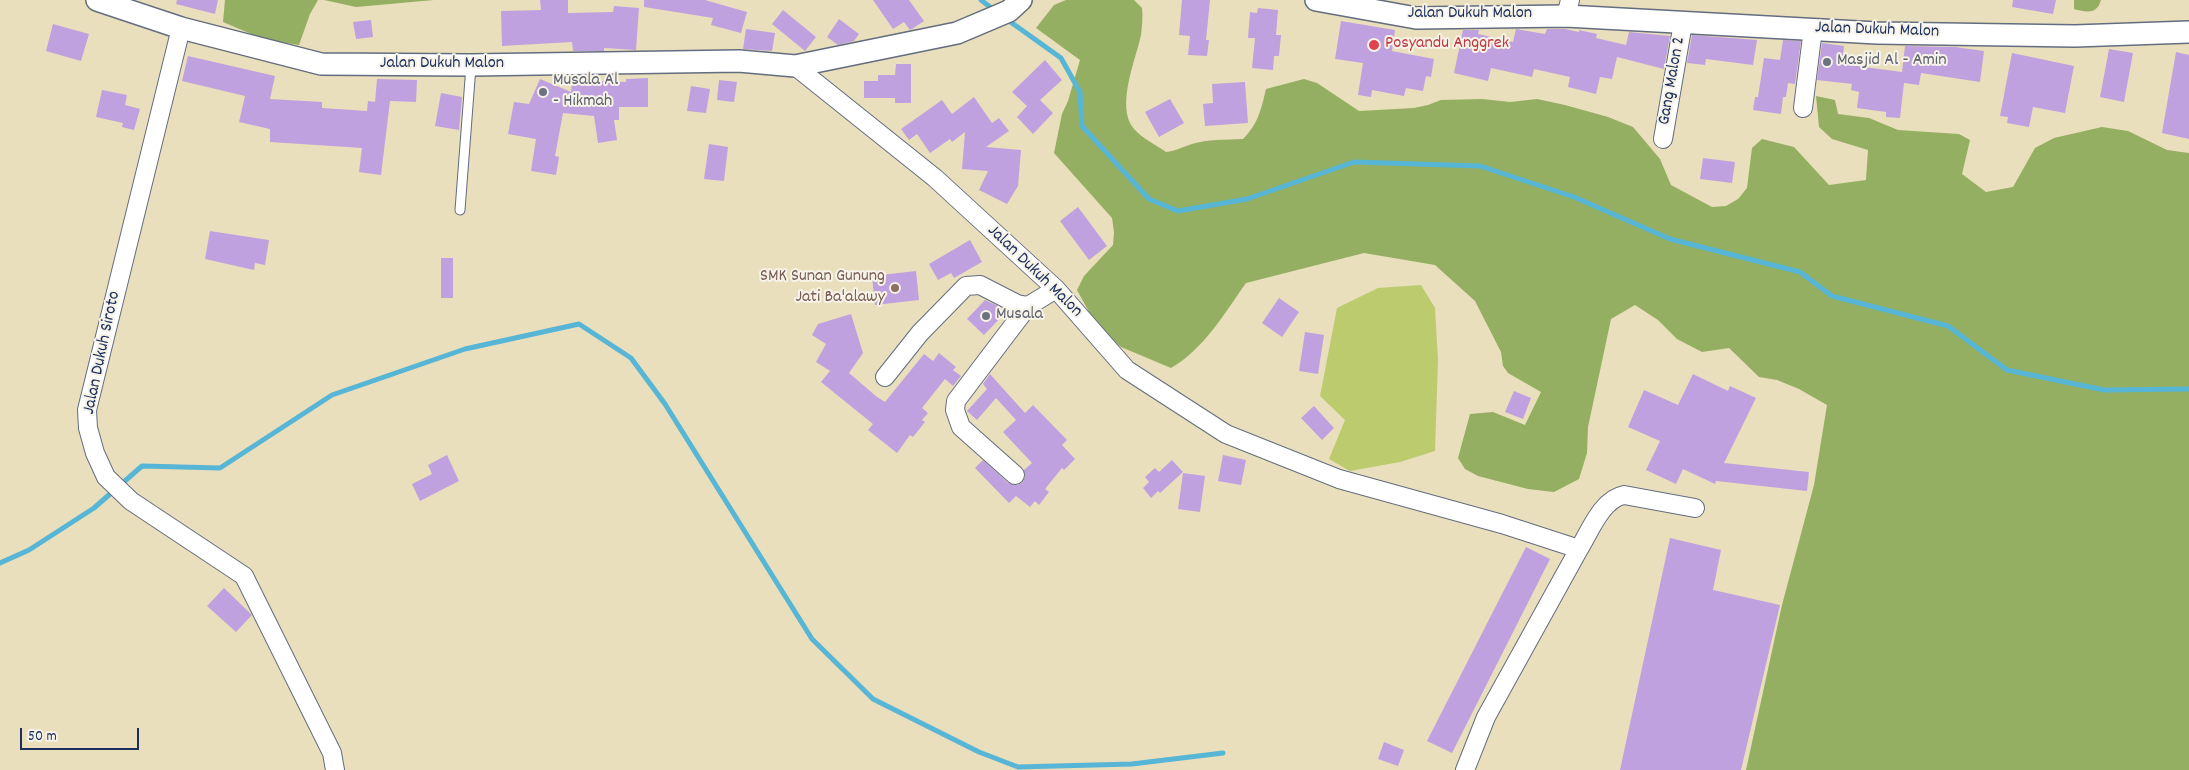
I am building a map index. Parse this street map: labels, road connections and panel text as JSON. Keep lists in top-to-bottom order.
{
  "streets": {
    "street": ["Jalan Dukuh Malon", "Gang Malon 2", "Jalan Dukuh Siroto"]
  },
  "crossings": [
    ["Jalan Dukuh Malon", "Gang Malon 2"],
    ["Jalan Dukuh Malon", "Jalan Dukuh Siroto"]
  ],
  "places": [
    "Posyandu Anggrek",
    "Masjid Al - Amin",
    "Musala Al - Hikmah",
    "SMK Sunan Gunung Jati Ba'alawy",
    "Musala"
  ],
  "scale_bar": "50 m"
}
